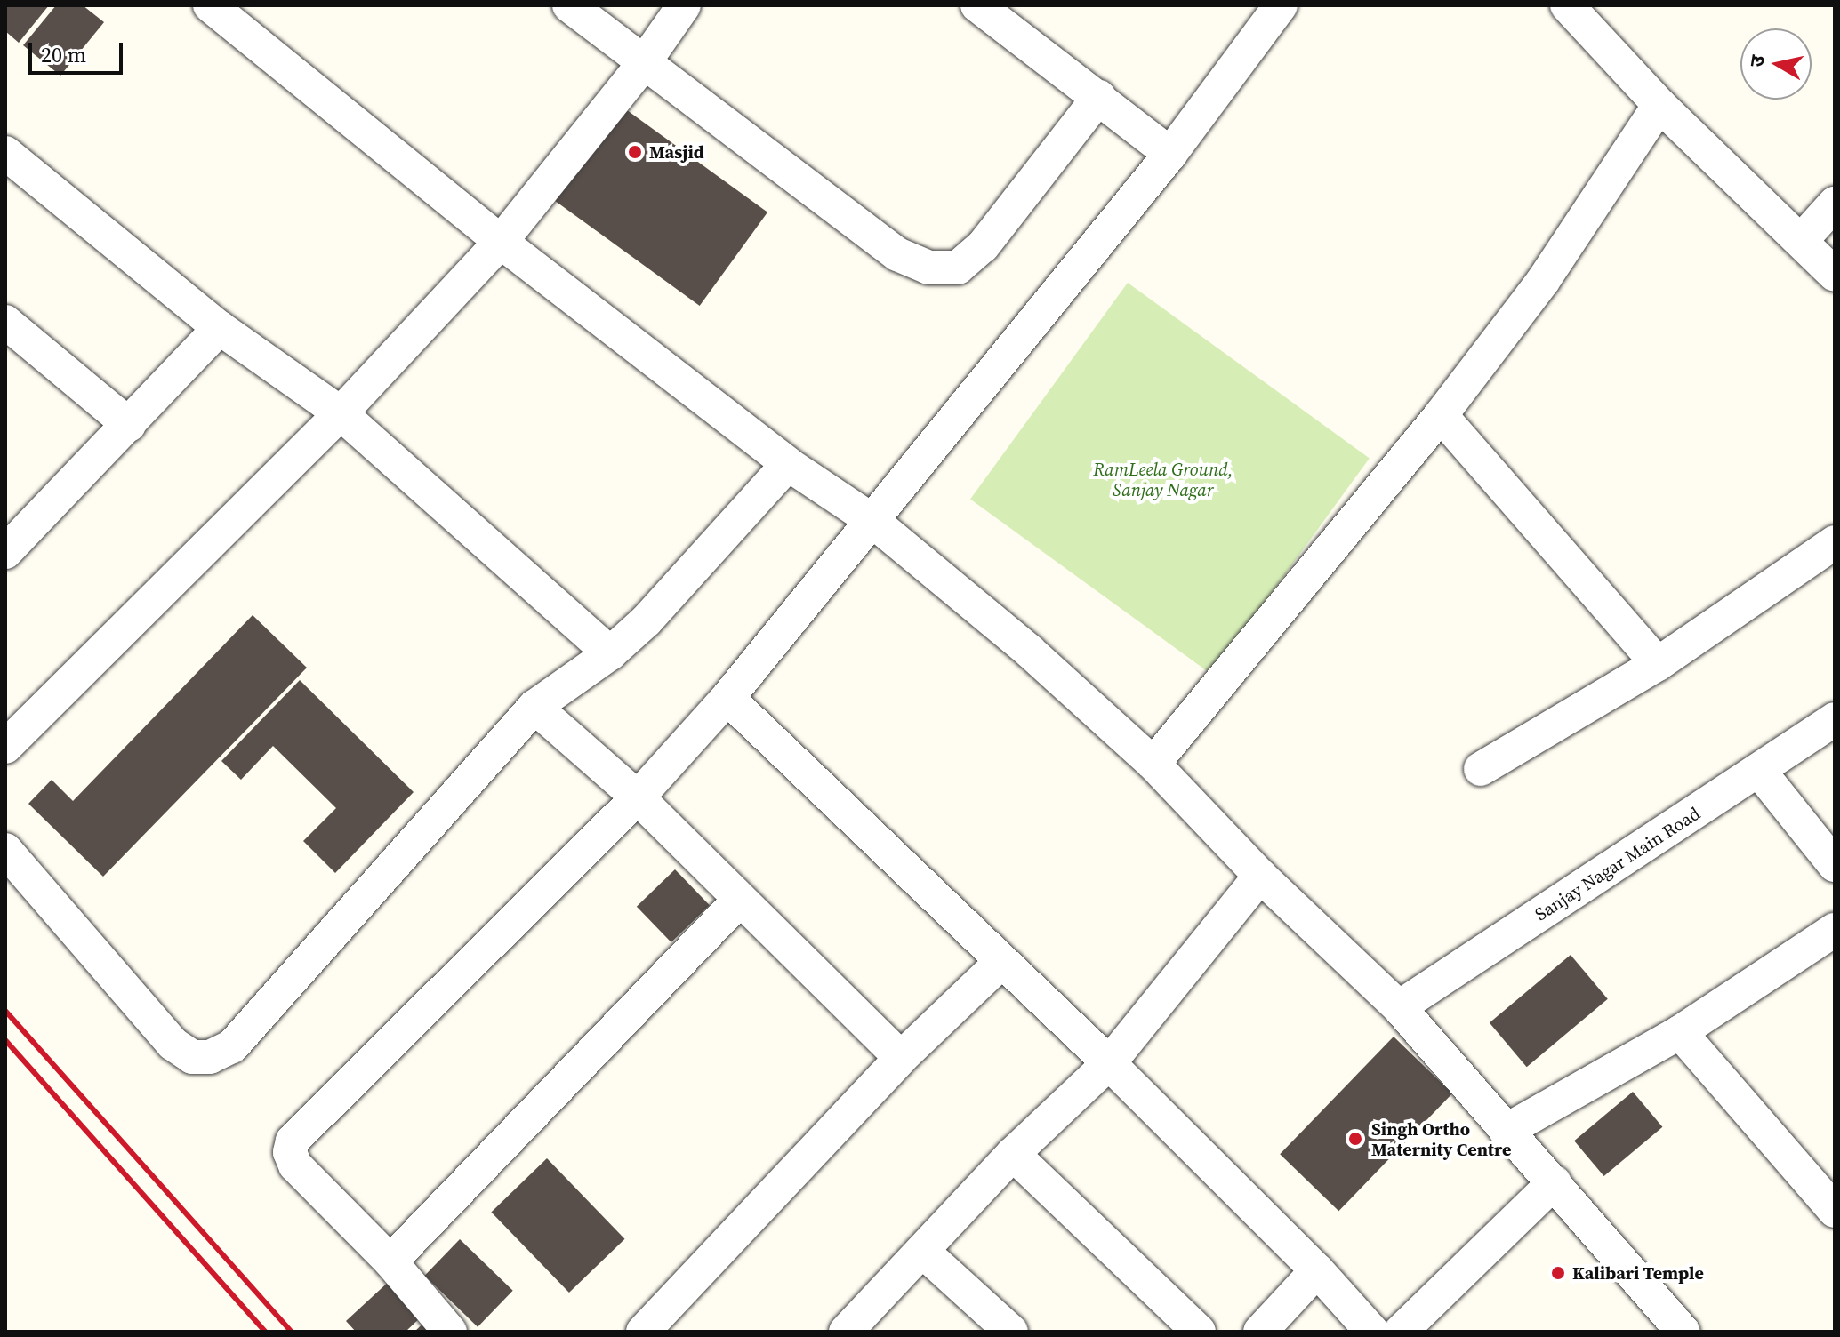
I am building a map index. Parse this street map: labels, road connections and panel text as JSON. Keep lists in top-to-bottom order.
{
  "streets": {
    "street": ["Sanjay Nagar Main Road"]
  },
  "parks": ["RamLeela Ground, Sanjay Nagar"],
  "places": ["Masjid", "Singh Ortho Maternity Centre", "Kalibari Temple"],
  "scale_bar": "20 m",
  "north": "left"
}
